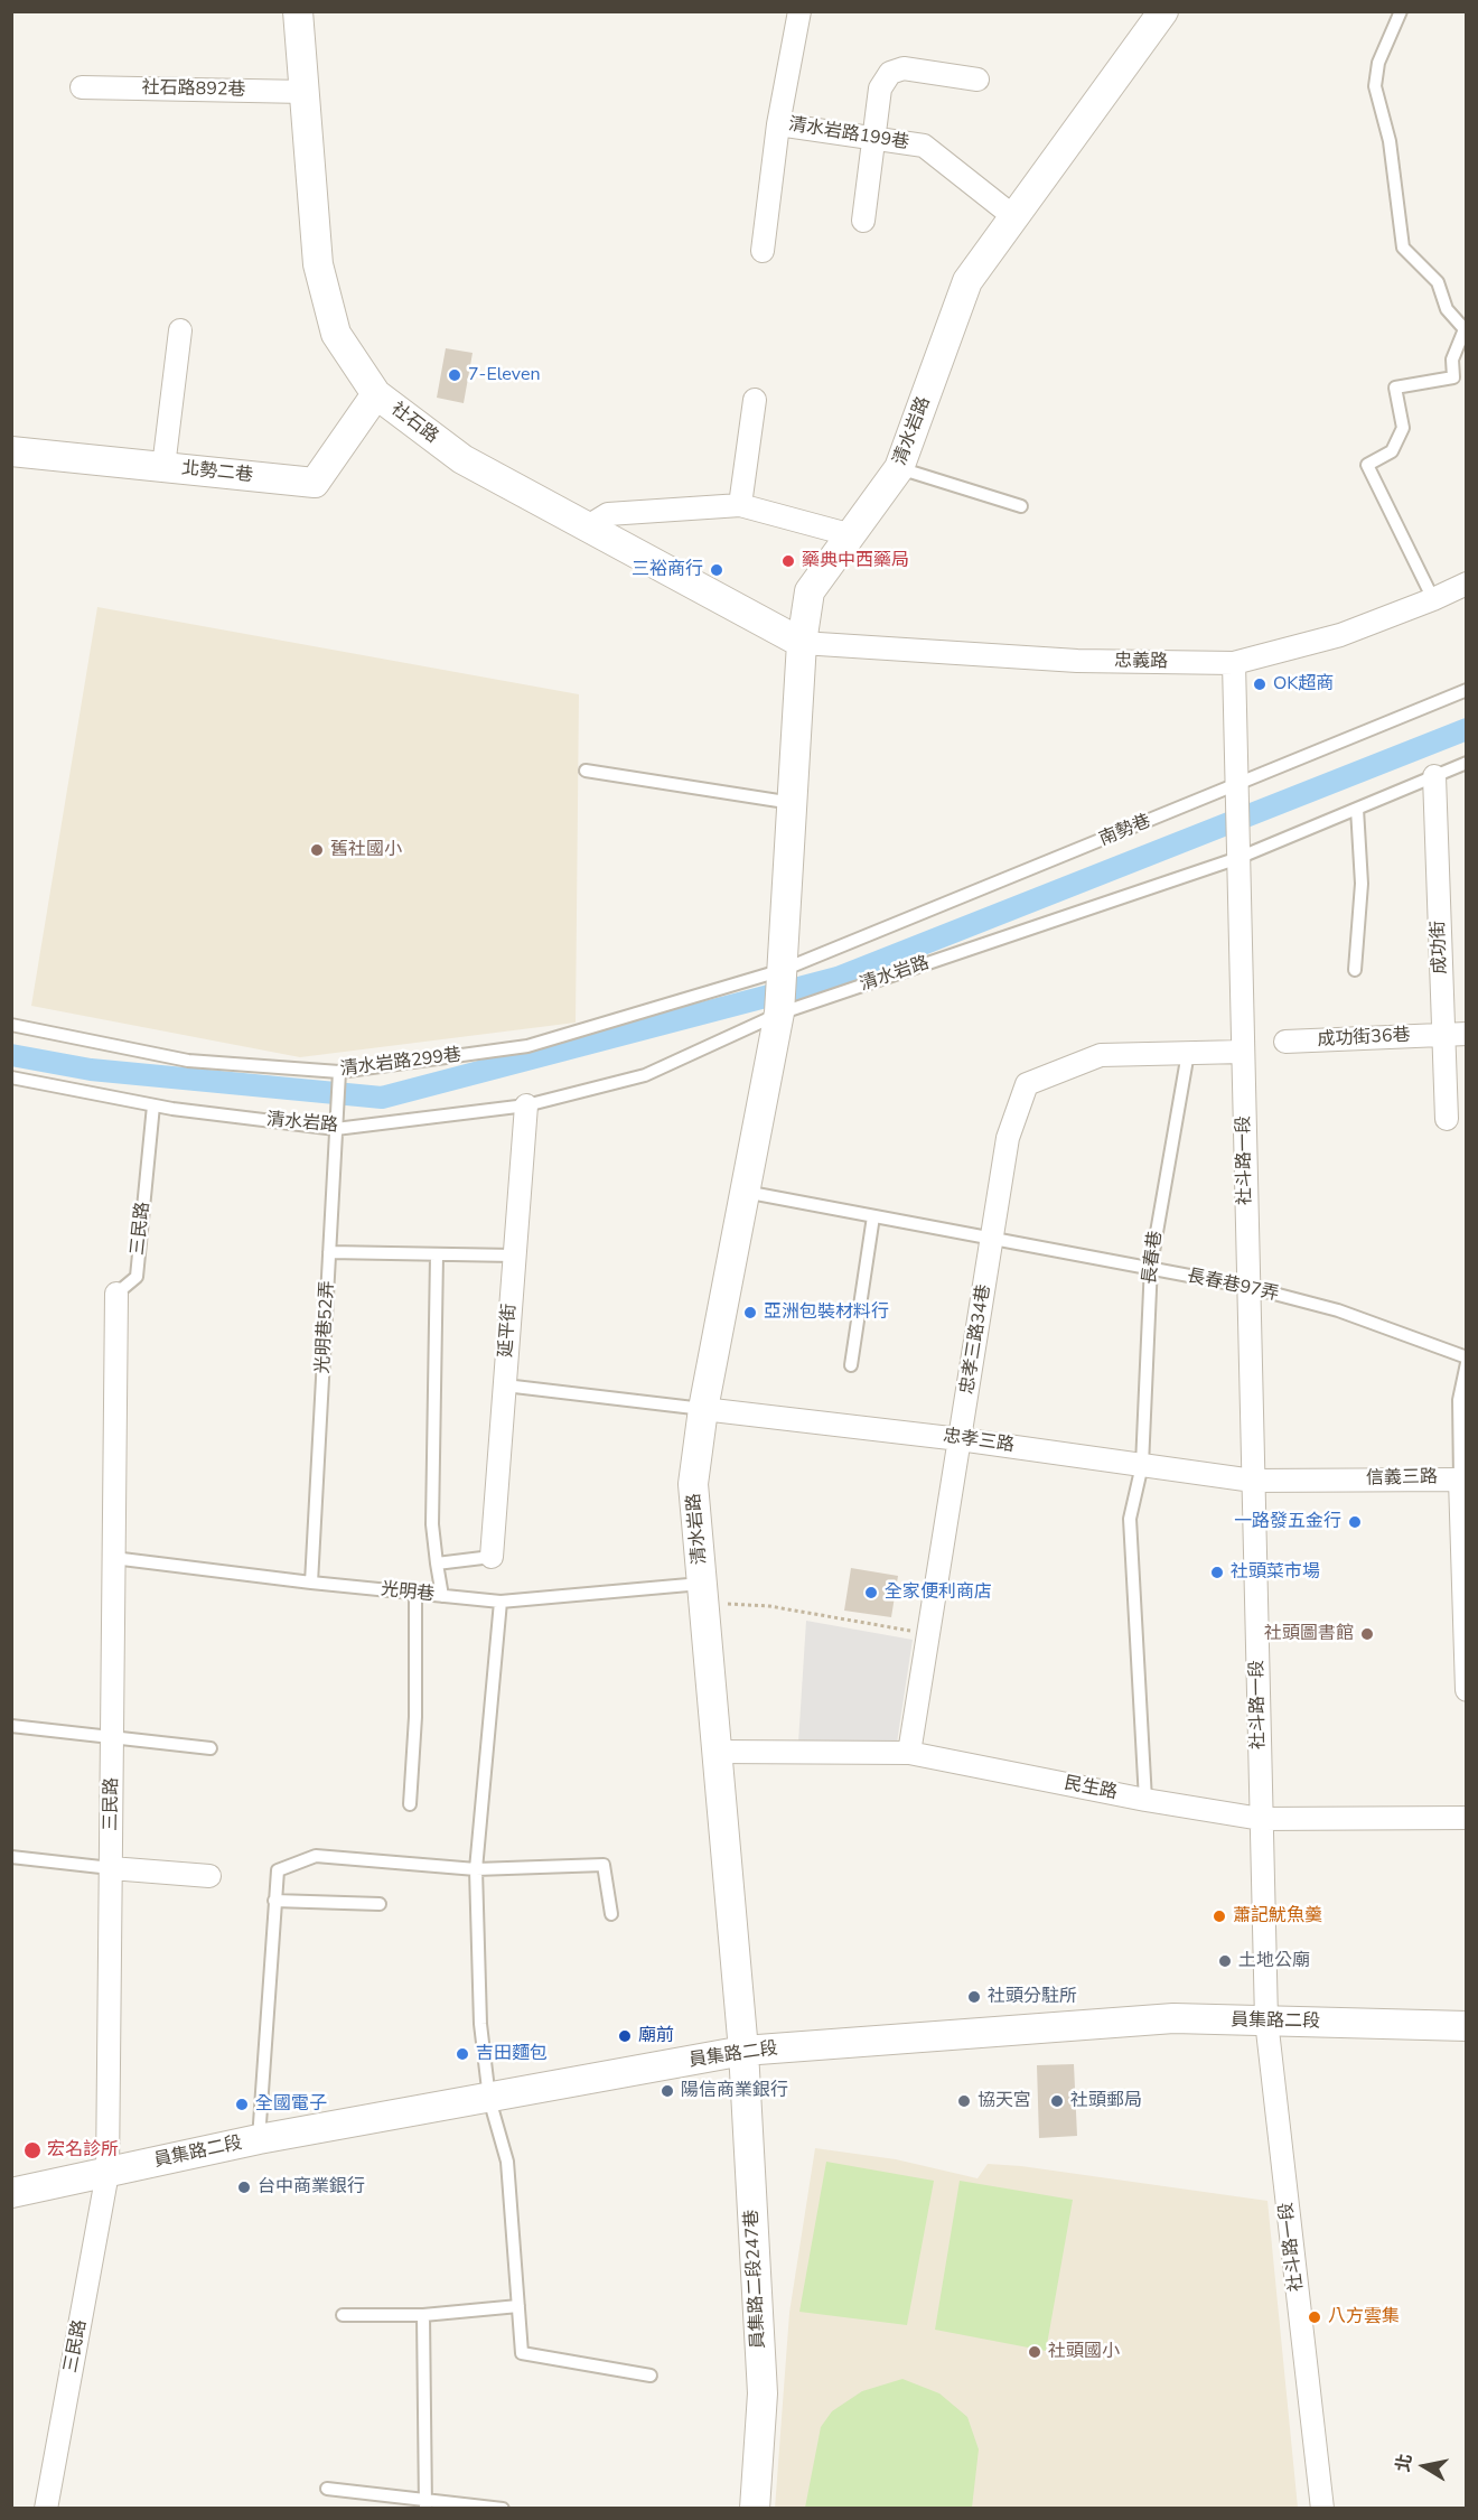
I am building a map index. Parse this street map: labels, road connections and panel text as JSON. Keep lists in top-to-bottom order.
{
  "streets": {
    "street": [
      "社石路892巷",
      "清水岩路199巷",
      "社石路",
      "清水岩路",
      "北勢二巷",
      "忠義路",
      "成功街",
      "成功街36巷",
      "社斗路一段",
      "三民路",
      "延平街",
      "忠孝三路34巷",
      "忠孝三路",
      "信義三路",
      "民生路",
      "員集路二段",
      "員集路二段247巷"
    ],
    "lane": [
      "南勢巷",
      "清水岩路299巷",
      "長春巷",
      "長春巷97弄",
      "光明巷52弄",
      "光明巷"
    ]
  },
  "crossings": [
    ["社石路892巷", "社石路"],
    ["清水岩路199巷", "清水岩路"],
    ["社石路", "清水岩路"],
    ["社石路", "北勢二巷"],
    ["社石路", "忠義路"],
    ["清水岩路", "忠義路"],
    ["清水岩路", "南勢巷"],
    ["清水岩路", "成功街"],
    ["清水岩路", "清水岩路299巷"],
    ["清水岩路", "社斗路一段"],
    ["清水岩路", "三民路"],
    ["清水岩路", "長春巷97弄"],
    ["清水岩路", "光明巷52弄"],
    ["清水岩路", "延平街"],
    ["清水岩路", "忠孝三路"],
    ["清水岩路", "光明巷"],
    ["清水岩路", "民生路"],
    ["清水岩路", "員集路二段"],
    ["清水岩路", "員集路二段247巷"],
    ["南勢巷", "清水岩路299巷"],
    ["南勢巷", "社斗路一段"],
    ["成功街", "成功街36巷"],
    ["清水岩路299巷", "光明巷52弄"],
    ["社斗路一段", "長春巷97弄"],
    ["社斗路一段", "忠孝三路34巷"],
    ["社斗路一段", "忠孝三路"],
    ["社斗路一段", "信義三路"],
    ["社斗路一段", "民生路"],
    ["社斗路一段", "員集路二段"],
    ["三民路", "光明巷"],
    ["三民路", "員集路二段"],
    ["長春巷", "長春巷97弄"],
    ["長春巷", "忠孝三路34巷"],
    ["長春巷", "忠孝三路"],
    ["長春巷", "民生路"],
    ["長春巷97弄", "忠孝三路34巷"],
    ["光明巷52弄", "光明巷"],
    ["忠孝三路34巷", "忠孝三路"],
    ["忠孝三路", "信義三路"],
    ["員集路二段", "員集路二段247巷"]
  ],
  "places": [
    "7-Eleven",
    "藥典中西藥局",
    "三裕商行",
    "OK超商",
    "舊社國小",
    "亞洲包裝材料行",
    "一路發五金行",
    "社頭菜市場",
    "全家便利商店",
    "社頭圖書館",
    "蕭記魷魚羹",
    "土地公廟",
    "社頭分駐所",
    "廟前",
    "吉田麵包",
    "陽信商業銀行",
    "協天宮",
    "社頭郵局",
    "全國電子",
    "宏名診所",
    "台中商業銀行",
    "八方雲集",
    "社頭國小"
  ],
  "north": "left"
}
